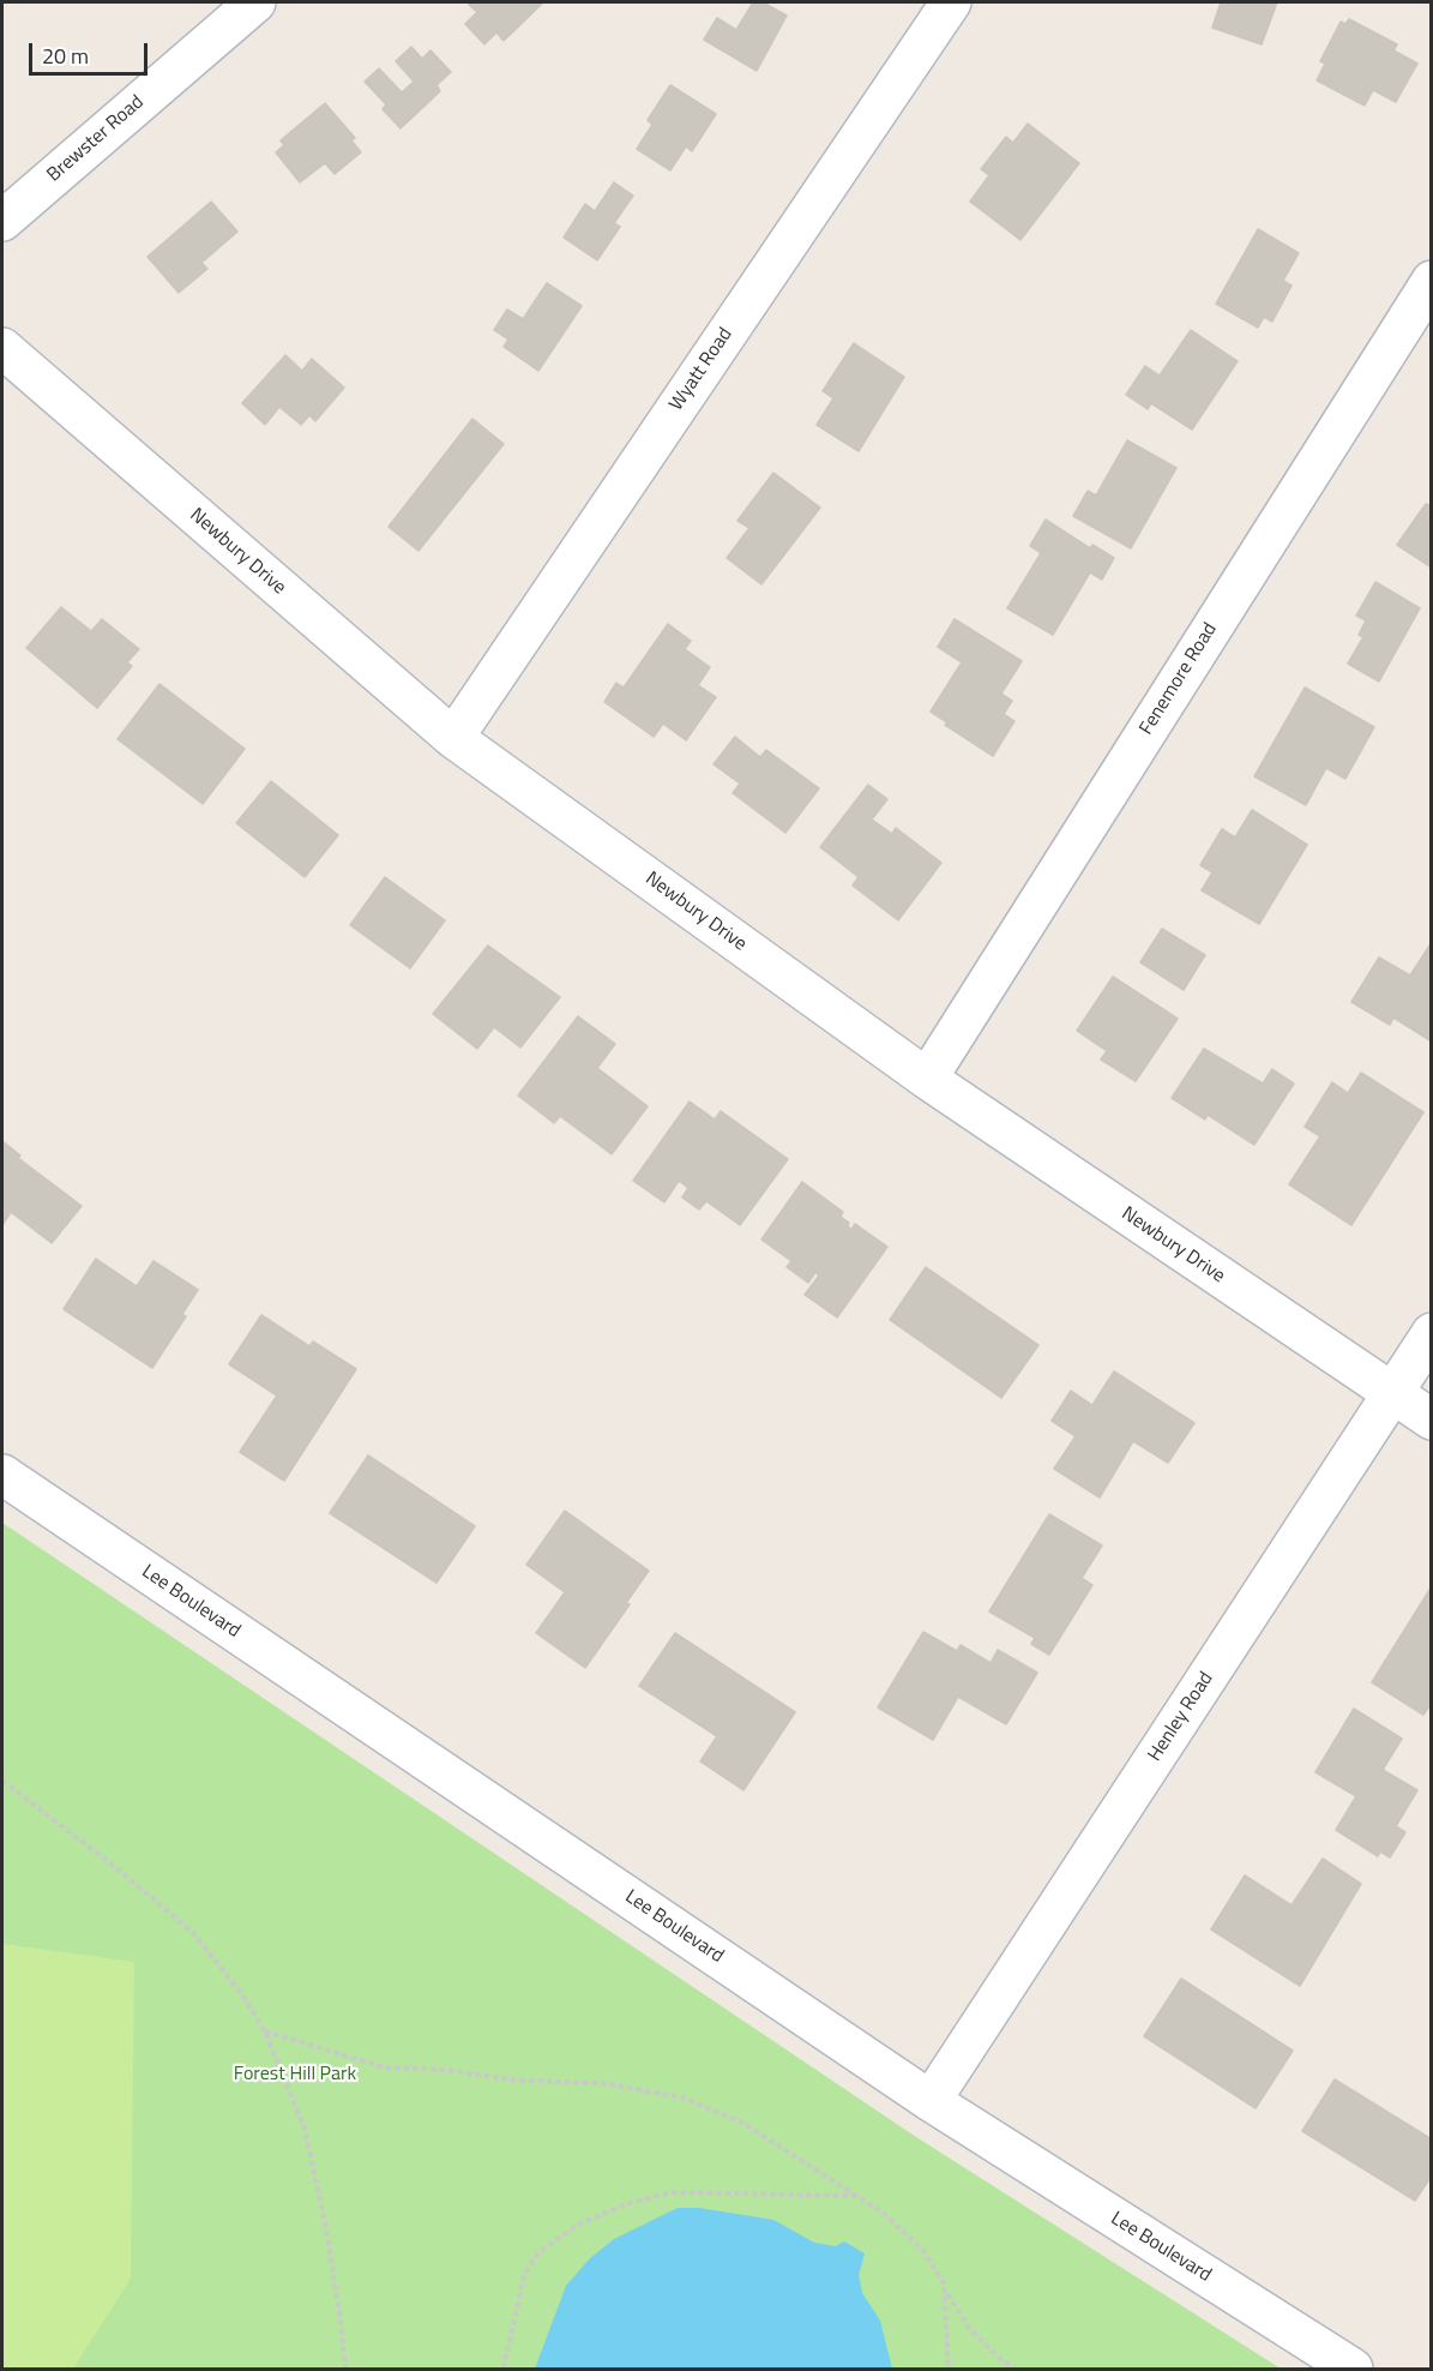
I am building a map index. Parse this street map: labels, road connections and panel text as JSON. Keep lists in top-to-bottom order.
{
  "streets": {
    "street": [
      "Brewster Road",
      "Wyatt Road",
      "Newbury Drive",
      "Fenemore Road",
      "Lee Boulevard",
      "Henley Road"
    ]
  },
  "crossings": [
    ["Wyatt Road", "Newbury Drive"],
    ["Newbury Drive", "Fenemore Road"],
    ["Newbury Drive", "Henley Road"],
    ["Lee Boulevard", "Henley Road"]
  ],
  "parks": ["Forest Hill Park"],
  "scale_bar": "20 m"
}
